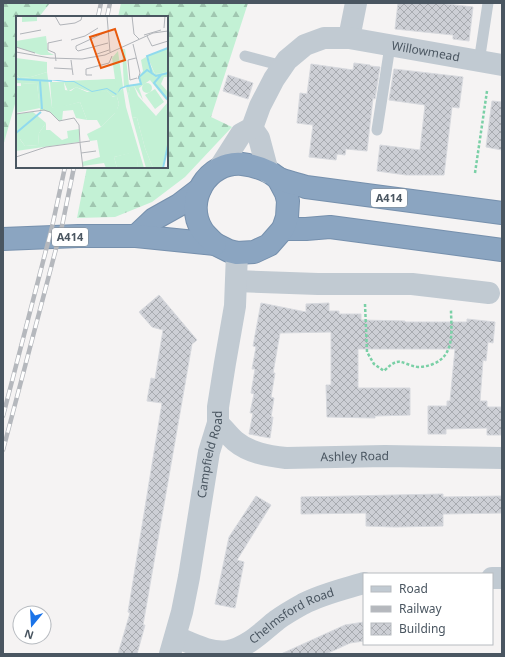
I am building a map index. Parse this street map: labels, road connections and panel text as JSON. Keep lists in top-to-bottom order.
{
  "streets": {
    "highway": ["A414"],
    "street": [
      "Willowmead",
      "Campfield Road",
      "Ashley Road",
      "Chelmsford Road"
    ]
  },
  "crossings": [
    ["A414", "Campfield Road"],
    ["Campfield Road", "Ashley Road"],
    ["Campfield Road", "Chelmsford Road"]
  ],
  "legend": ["Road", "Railway", "Building"],
  "north": "bottom"
}
